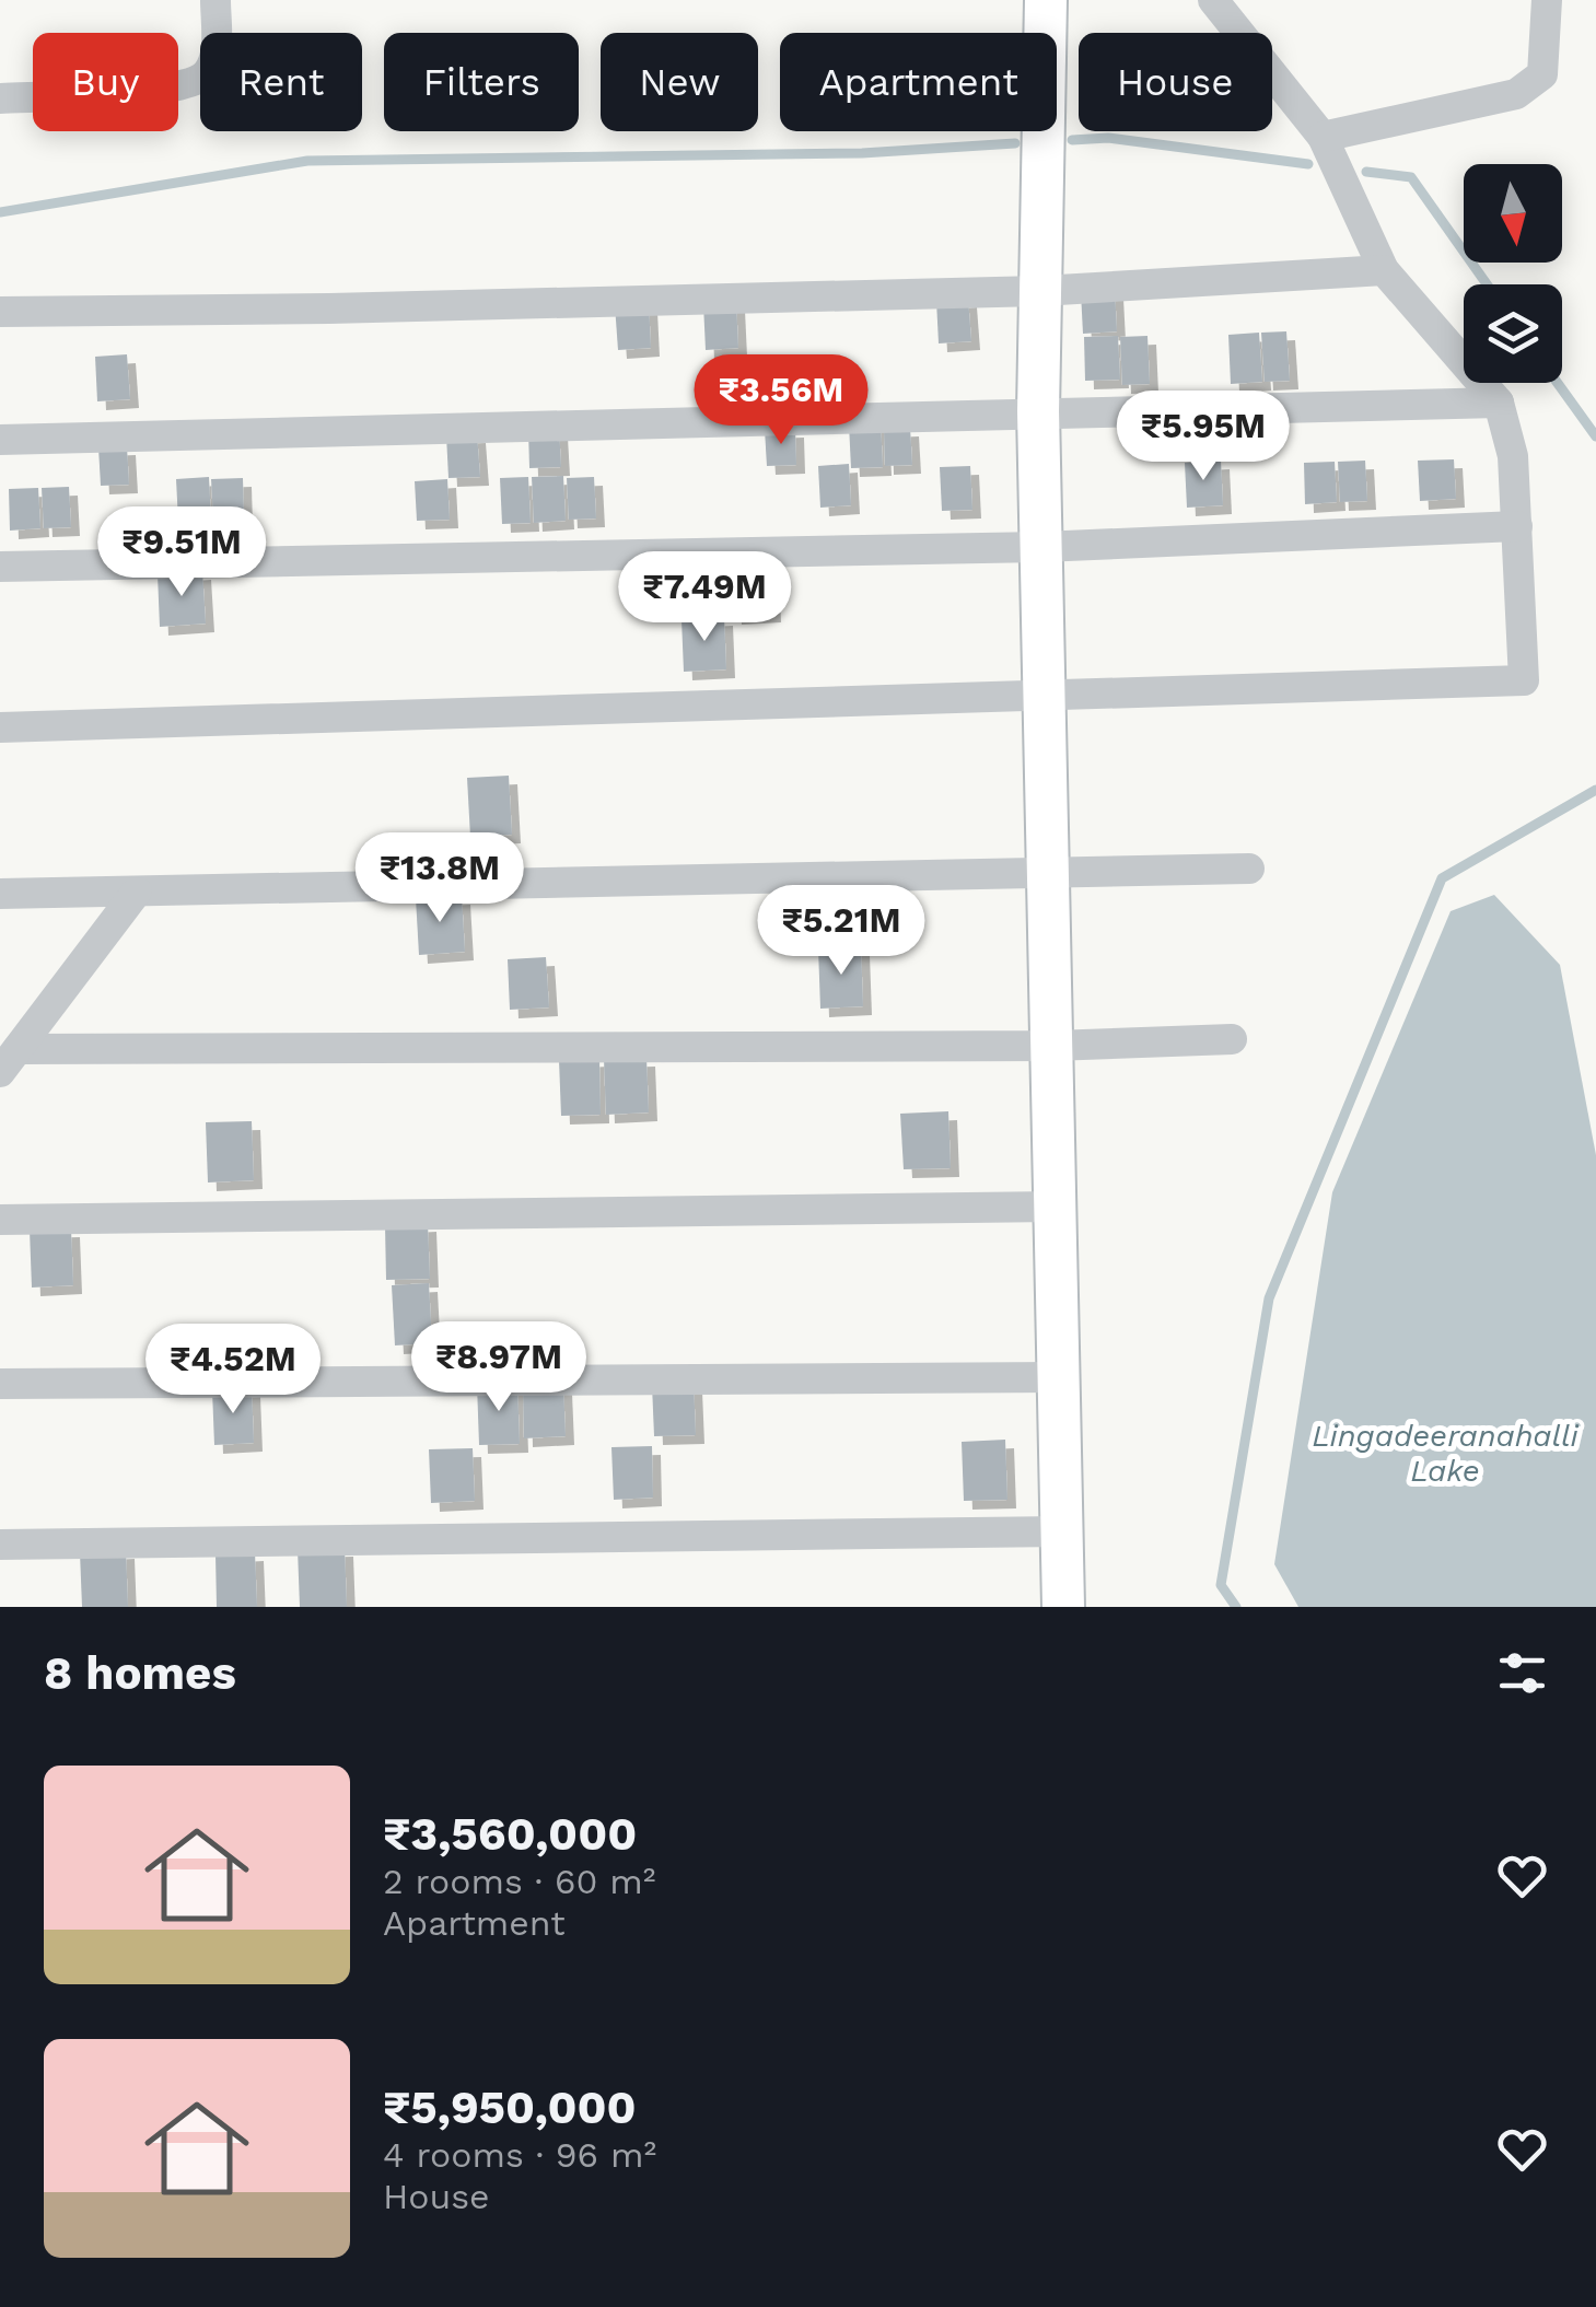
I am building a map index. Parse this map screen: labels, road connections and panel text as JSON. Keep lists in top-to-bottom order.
{
  "water": ["Lingadeeranahalli Lake"],
  "north": "bottom",
  "page": {
    "chip": [
      "Buy",
      "Rent",
      "Filters",
      "New",
      "Apartment",
      "House"
    ],
    "price": [
      "₹3.56M",
      "₹5.95M",
      "₹9.51M",
      "₹7.49M",
      "₹13.8M",
      "₹5.21M",
      "₹8.97M",
      "₹4.52M"
    ],
    "heading": "8 homes",
    "list": [
      {
        "name": "₹3,560,000",
        "note": "2 rooms · 60 m² · Apartment"
      },
      {
        "name": "₹5,950,000",
        "note": "4 rooms · 96 m² · House"
      }
    ]
  }
}
